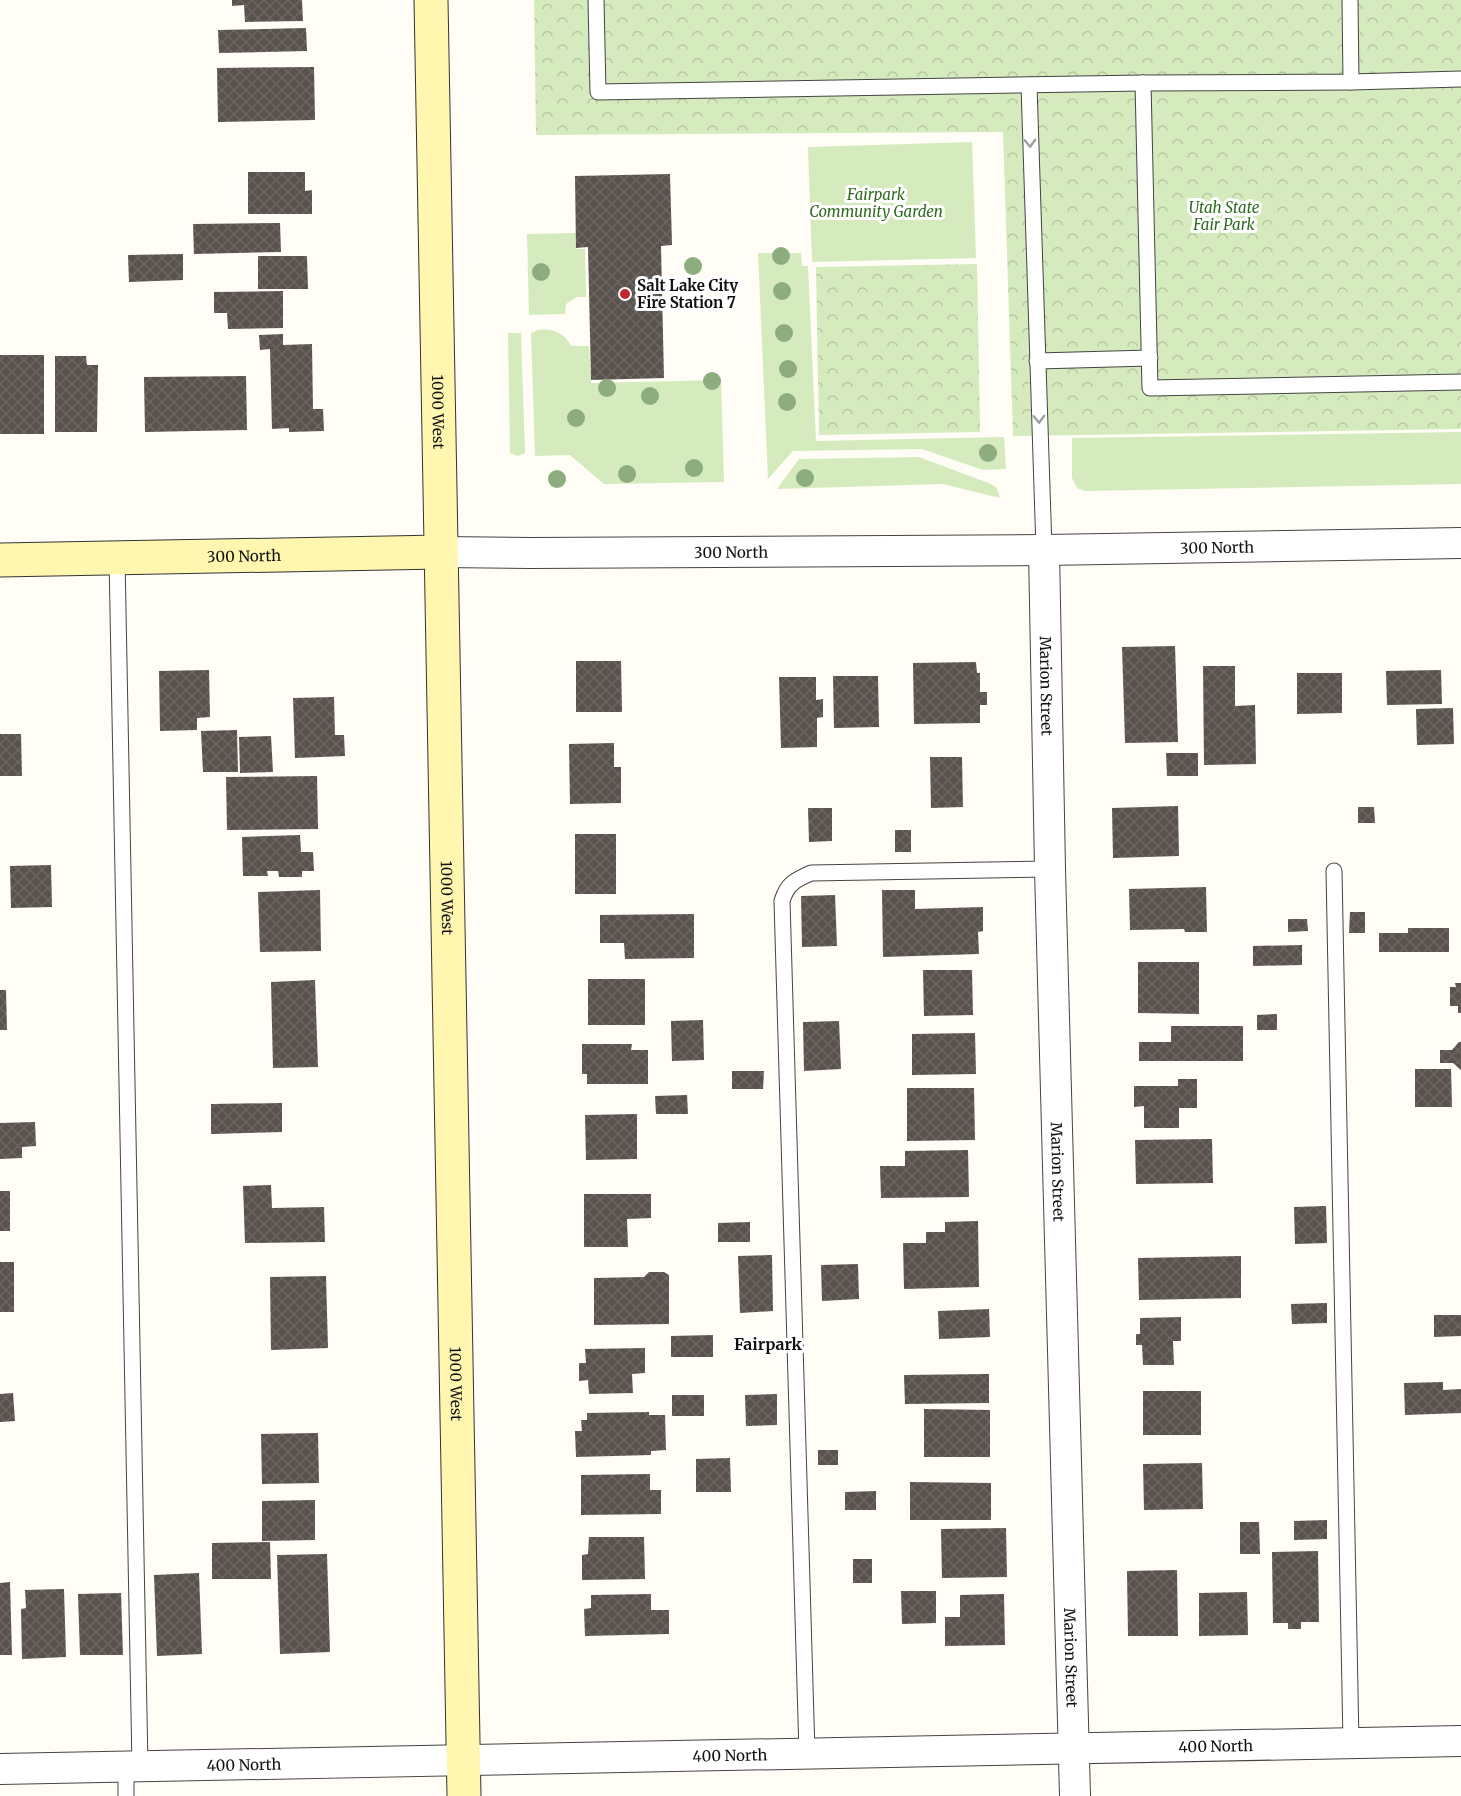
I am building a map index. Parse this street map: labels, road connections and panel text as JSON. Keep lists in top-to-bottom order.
{
  "streets": {
    "street": [
      "1000 West",
      "300 North",
      "Marion Street",
      "400 North"
    ]
  },
  "crossings": [
    ["1000 West", "300 North"],
    ["1000 West", "400 North"],
    ["300 North", "Marion Street"],
    ["Marion Street", "400 North"]
  ],
  "districts": ["Fairpark"],
  "parks": ["Fairpark Community Garden", "Utah State Fair Park"],
  "places": ["Salt Lake City Fire Station 7"]
}
